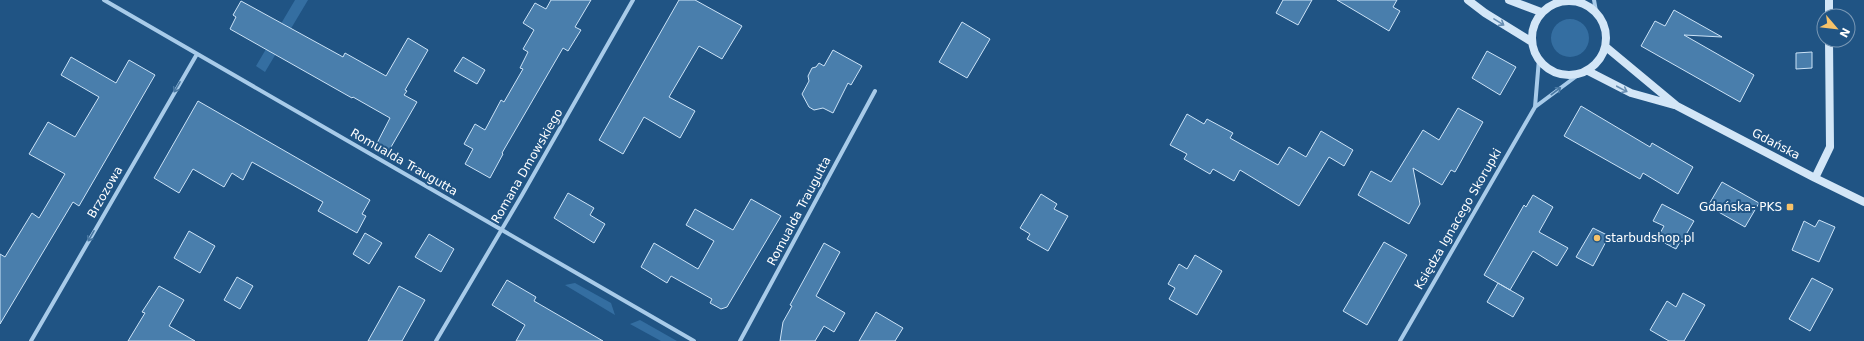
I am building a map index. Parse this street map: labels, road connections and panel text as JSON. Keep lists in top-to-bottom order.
{
  "streets": {
    "main road": ["Gdańska"],
    "street": [
      "Romualda Traugutta",
      "Romana Dmowskiego",
      "Brzozowa",
      "Księdza Ignacego Skorupki"
    ]
  },
  "crossings": [
    ["Gdańska", "Księdza Ignacego Skorupki"],
    ["Romualda Traugutta", "Romana Dmowskiego"],
    ["Romualda Traugutta", "Brzozowa"]
  ],
  "one_way": ["Brzozowa"],
  "places": {
    "transit": ["Gdańska- PKS"],
    "other": ["starbudshop.pl"]
  },
  "north": "bottom right"
}
